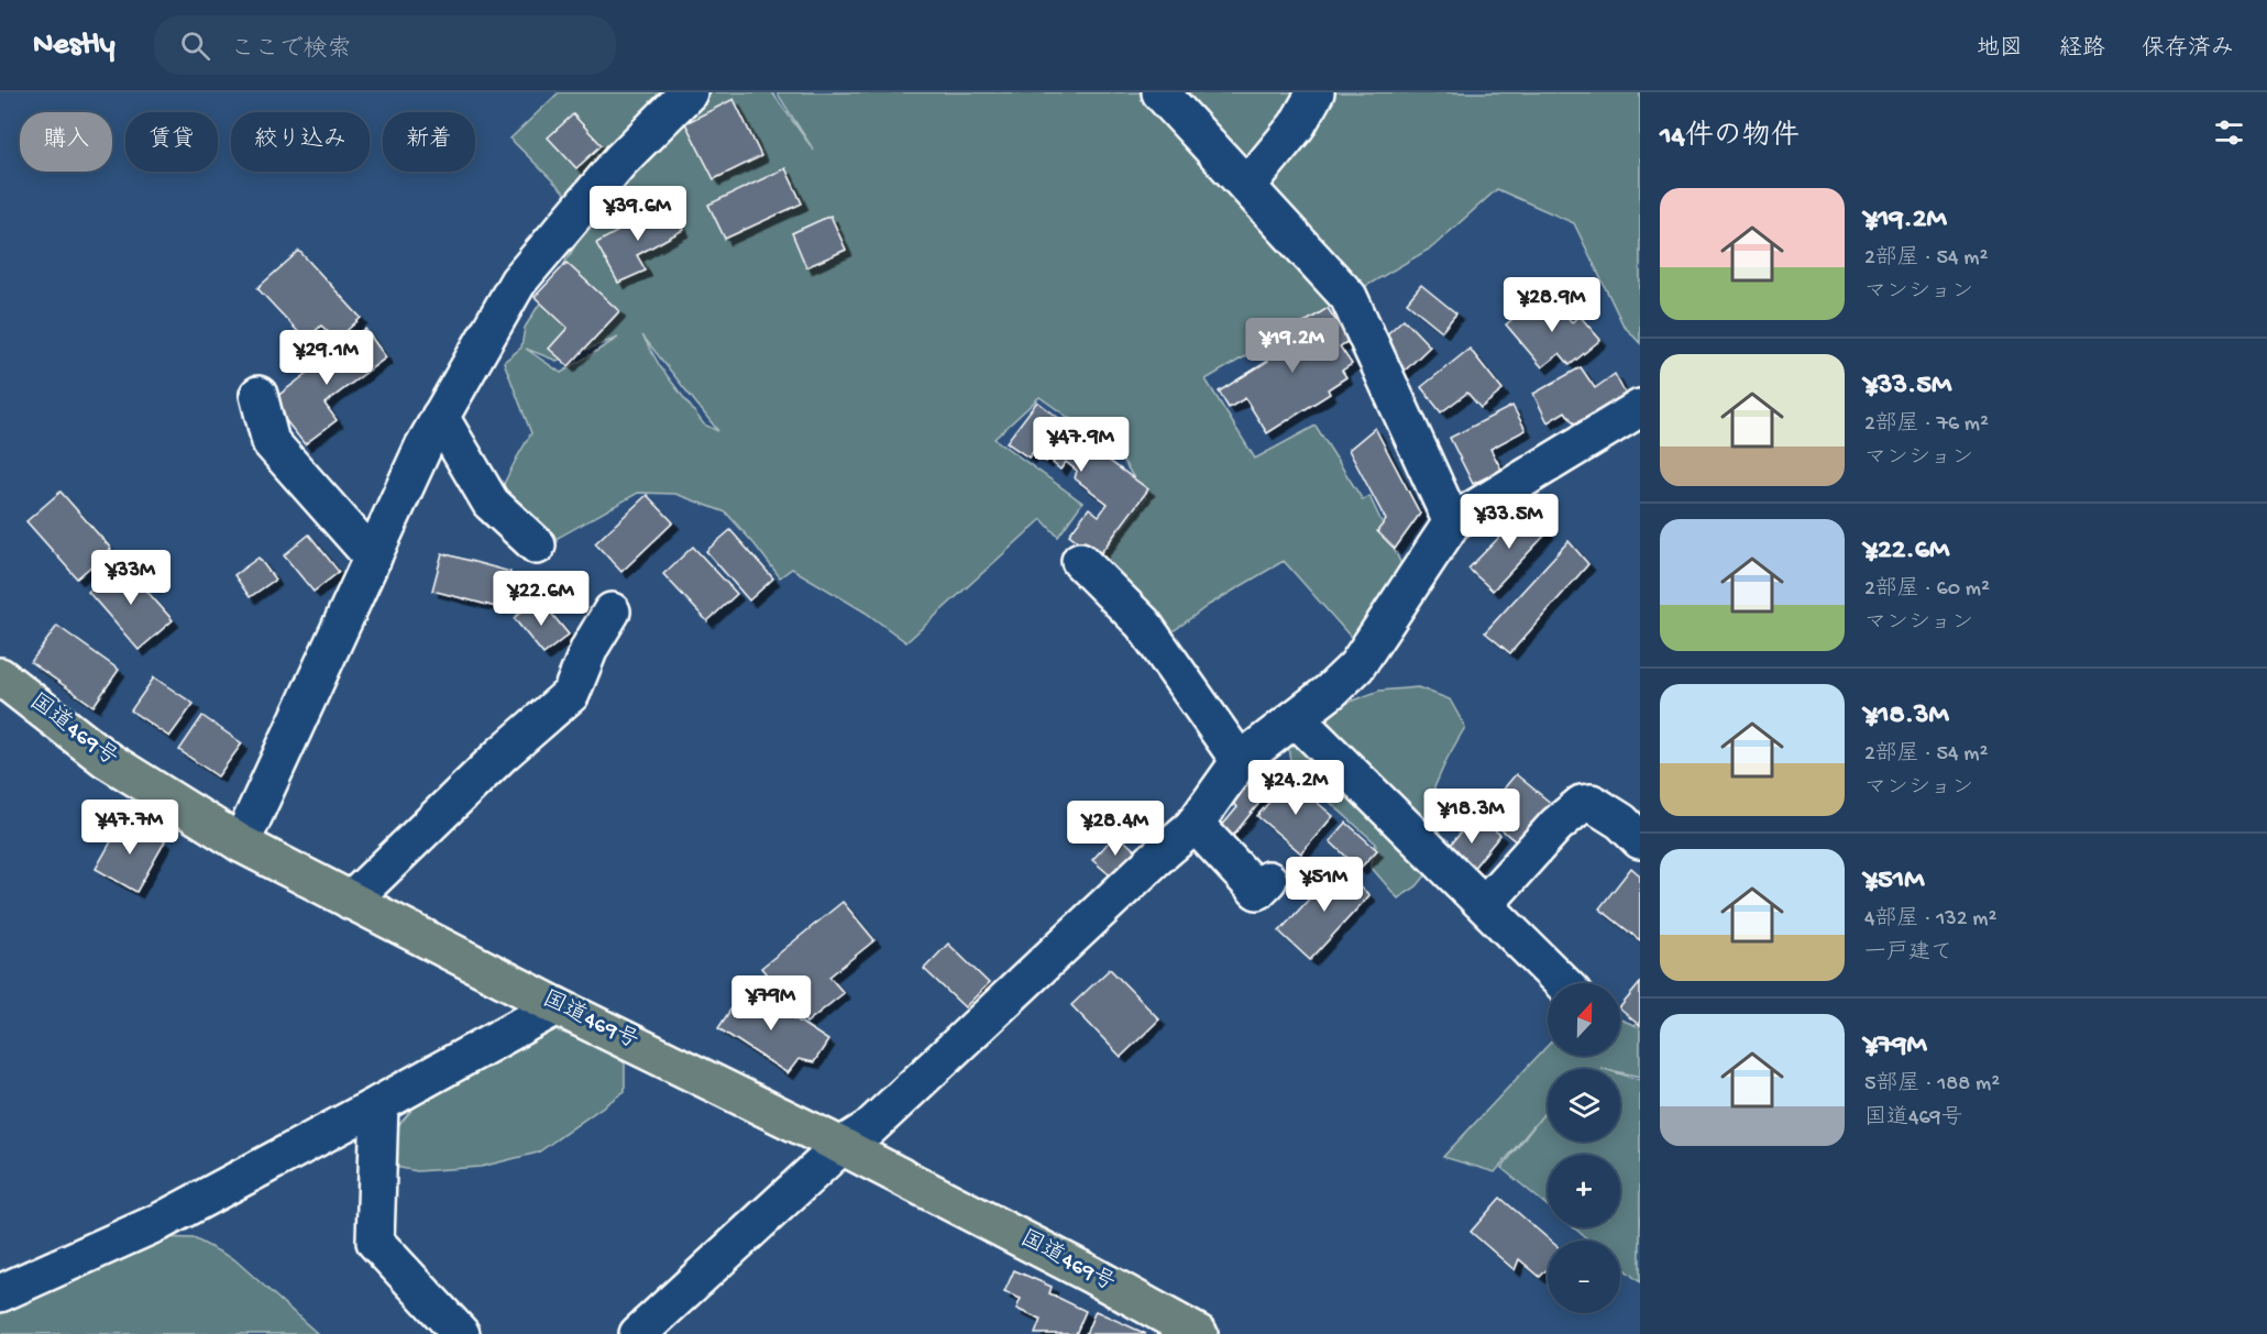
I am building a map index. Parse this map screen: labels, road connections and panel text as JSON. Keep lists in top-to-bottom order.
{
  "streets": {
    "highway": ["国道469号"]
  },
  "north": "top",
  "page": {
    "header": "Nestly",
    "search": "ここで検索",
    "nav": ["地図", "経路", "保存済み"],
    "heading": "14件の物件",
    "chip": [
      "購入",
      "賃貸",
      "絞り込み",
      "新着"
    ],
    "list": [
      {
        "name": "¥19.2M",
        "note": "2部屋 · 54 m² · マンション"
      },
      {
        "name": "¥33.5M",
        "note": "2部屋 · 76 m² · マンション"
      },
      {
        "name": "¥22.6M",
        "note": "2部屋 · 60 m² · マンション"
      },
      {
        "name": "¥18.3M",
        "note": "2部屋 · 54 m² · マンション"
      },
      {
        "name": "¥51M",
        "note": "4部屋 · 132 m² · 一戸建て"
      },
      {
        "name": "¥79M",
        "note": "5部屋 · 188 m² · 国道469号"
      }
    ],
    "price": [
      "¥39.6M",
      "¥28.9M",
      "¥19.2M",
      "¥29.1M",
      "¥47.9M",
      "¥33.5M",
      "¥33M",
      "¥22.6M",
      "¥24.2M",
      "¥18.3M",
      "¥47.7M",
      "¥28.4M",
      "¥51M",
      "¥79M"
    ],
    "map_buttons": ["+", "−"]
  }
}
